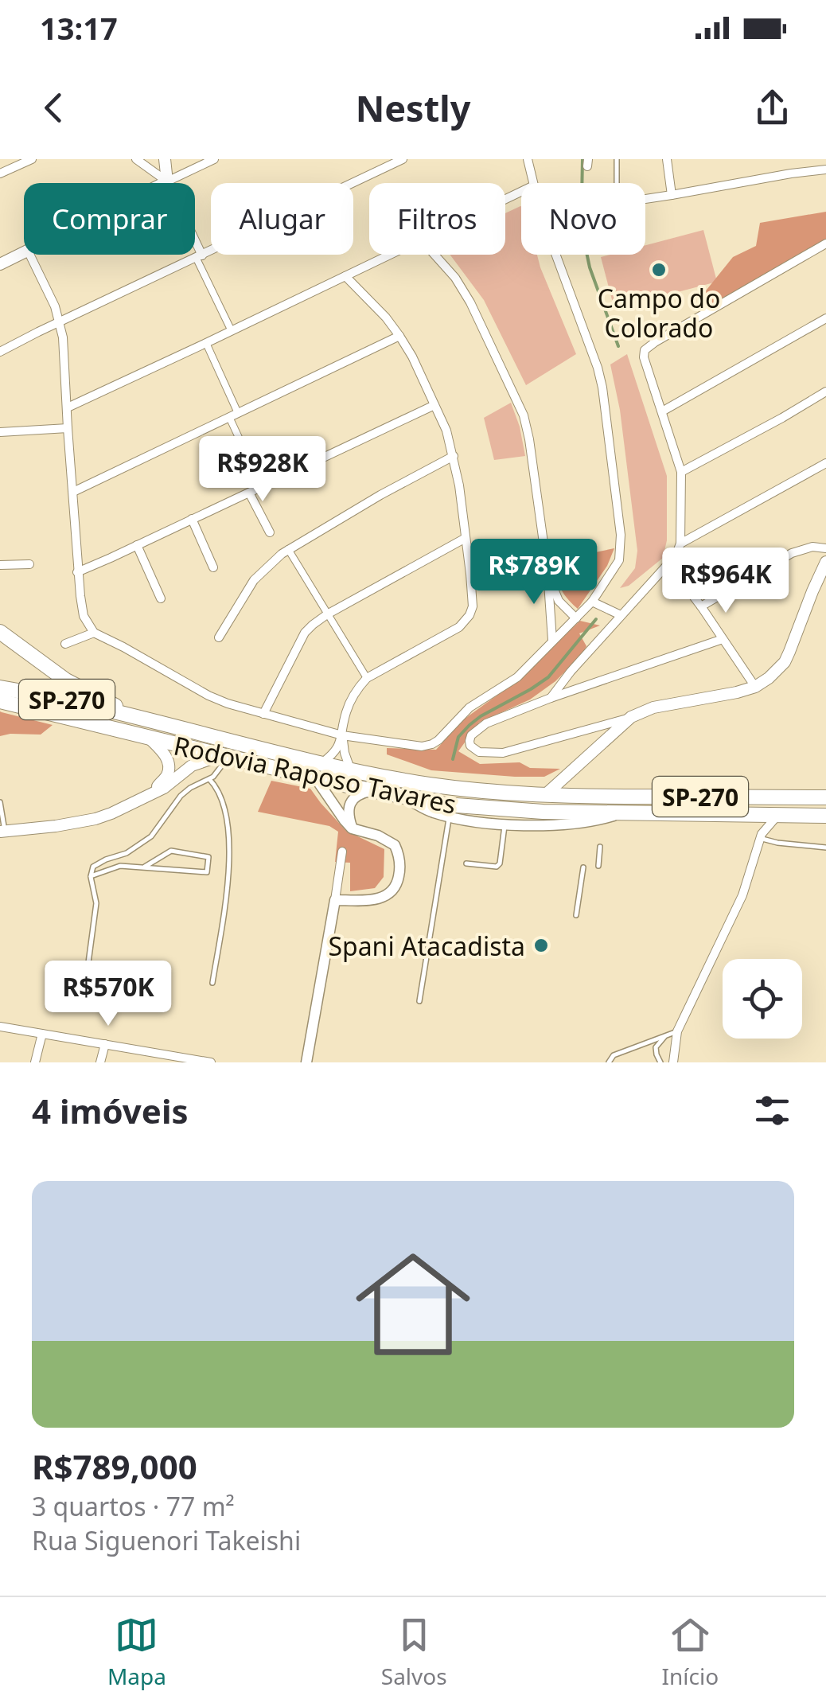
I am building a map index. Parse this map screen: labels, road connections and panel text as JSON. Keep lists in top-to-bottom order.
{
  "streets": {
    "highway": ["SP-270", "Rodovia Raposo Tavares"]
  },
  "places": ["Campo do Colorado", "Spani Atacadista"],
  "page": {
    "status": "13:17",
    "header": "Nestly",
    "chip": [
      "Comprar",
      "Alugar",
      "Filtros",
      "Novo"
    ],
    "price": [
      "R$928K",
      "R$789K",
      "R$964K",
      "R$570K"
    ],
    "heading": "4 imóveis",
    "list": [
      {
        "name": "R$789,000",
        "note": "3 quartos · 77 m² · Rua Siguenori Takeishi"
      }
    ],
    "tabs": ["Mapa", "Salvos", "Início"]
  }
}
